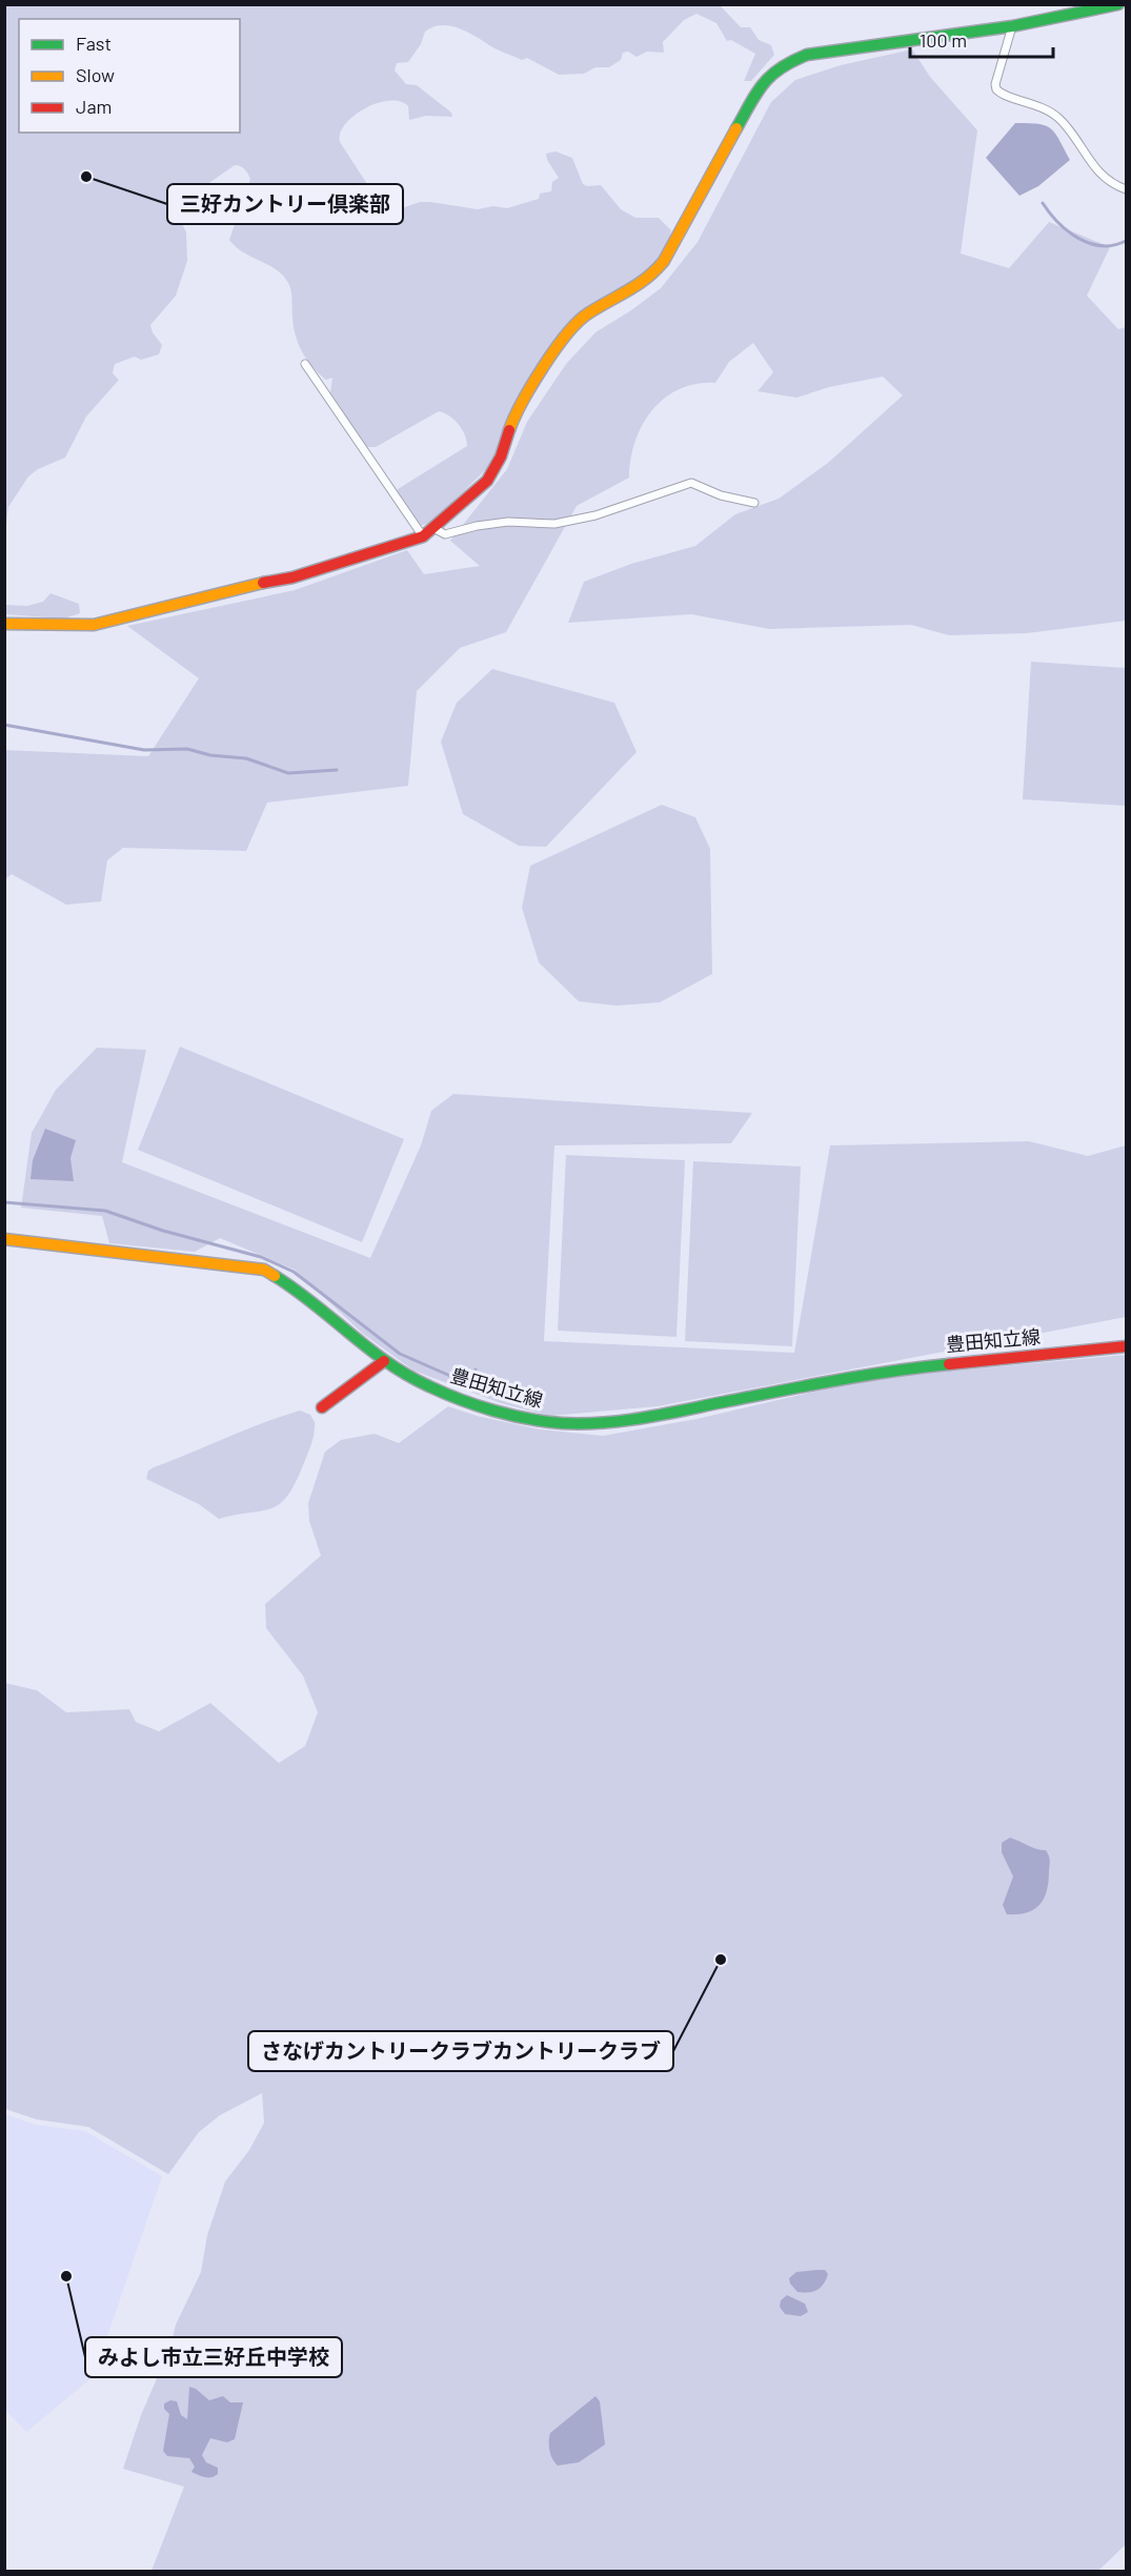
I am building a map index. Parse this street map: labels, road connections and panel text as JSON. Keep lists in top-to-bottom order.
{
  "streets": {
    "street": ["豊田知立線"]
  },
  "places": ["三好カントリー倶楽部", "さなげカントリークラブカントリークラブ", "みよし市立三好丘中学校"],
  "legend": ["Fast", "Slow", "Jam"],
  "scale_bar": "100 m"
}
